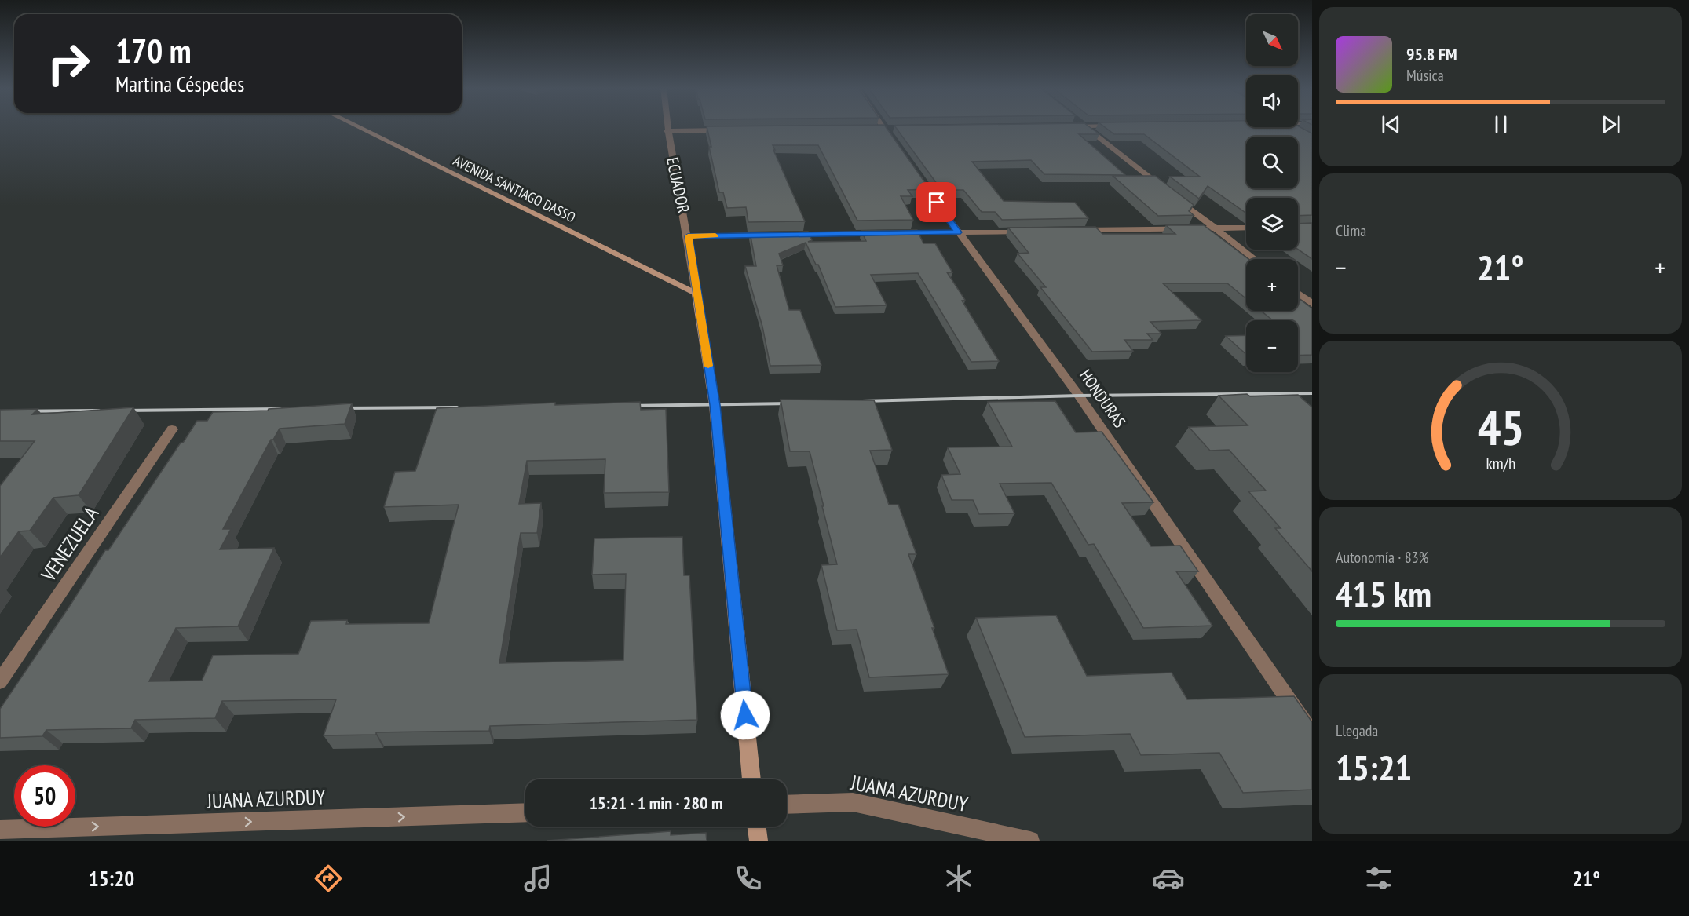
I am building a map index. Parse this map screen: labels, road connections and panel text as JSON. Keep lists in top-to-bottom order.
{
  "streets": {
    "main road": ["ECUADOR", "AVENIDA SANTIAGO DASSO"],
    "street": ["HONDURAS", "VENEZUELA", "JUANA AZURDUY"]
  },
  "crossings": [
    ["ECUADOR", "AVENIDA SANTIAGO DASSO"]
  ],
  "one_way": ["JUANA AZURDUY"],
  "north": "bottom right",
  "page": {
    "map_buttons": ["+", "−"],
    "turn": ["170 m", "Martina Céspedes"],
    "song": ["95.8 FM", "Música"],
    "tile": [
      "Clima",
      ["Autonomía · 83%", "415 km"],
      ["Llegada", "15:21"]
    ],
    "heat": ["−", "21°", "+"],
    "limit": "50",
    "trip": "15:21 · 1 min · 280 m",
    "tabs": ["15:20", "21°"],
    "gauge": ["45", "km/h"]
  }
}
